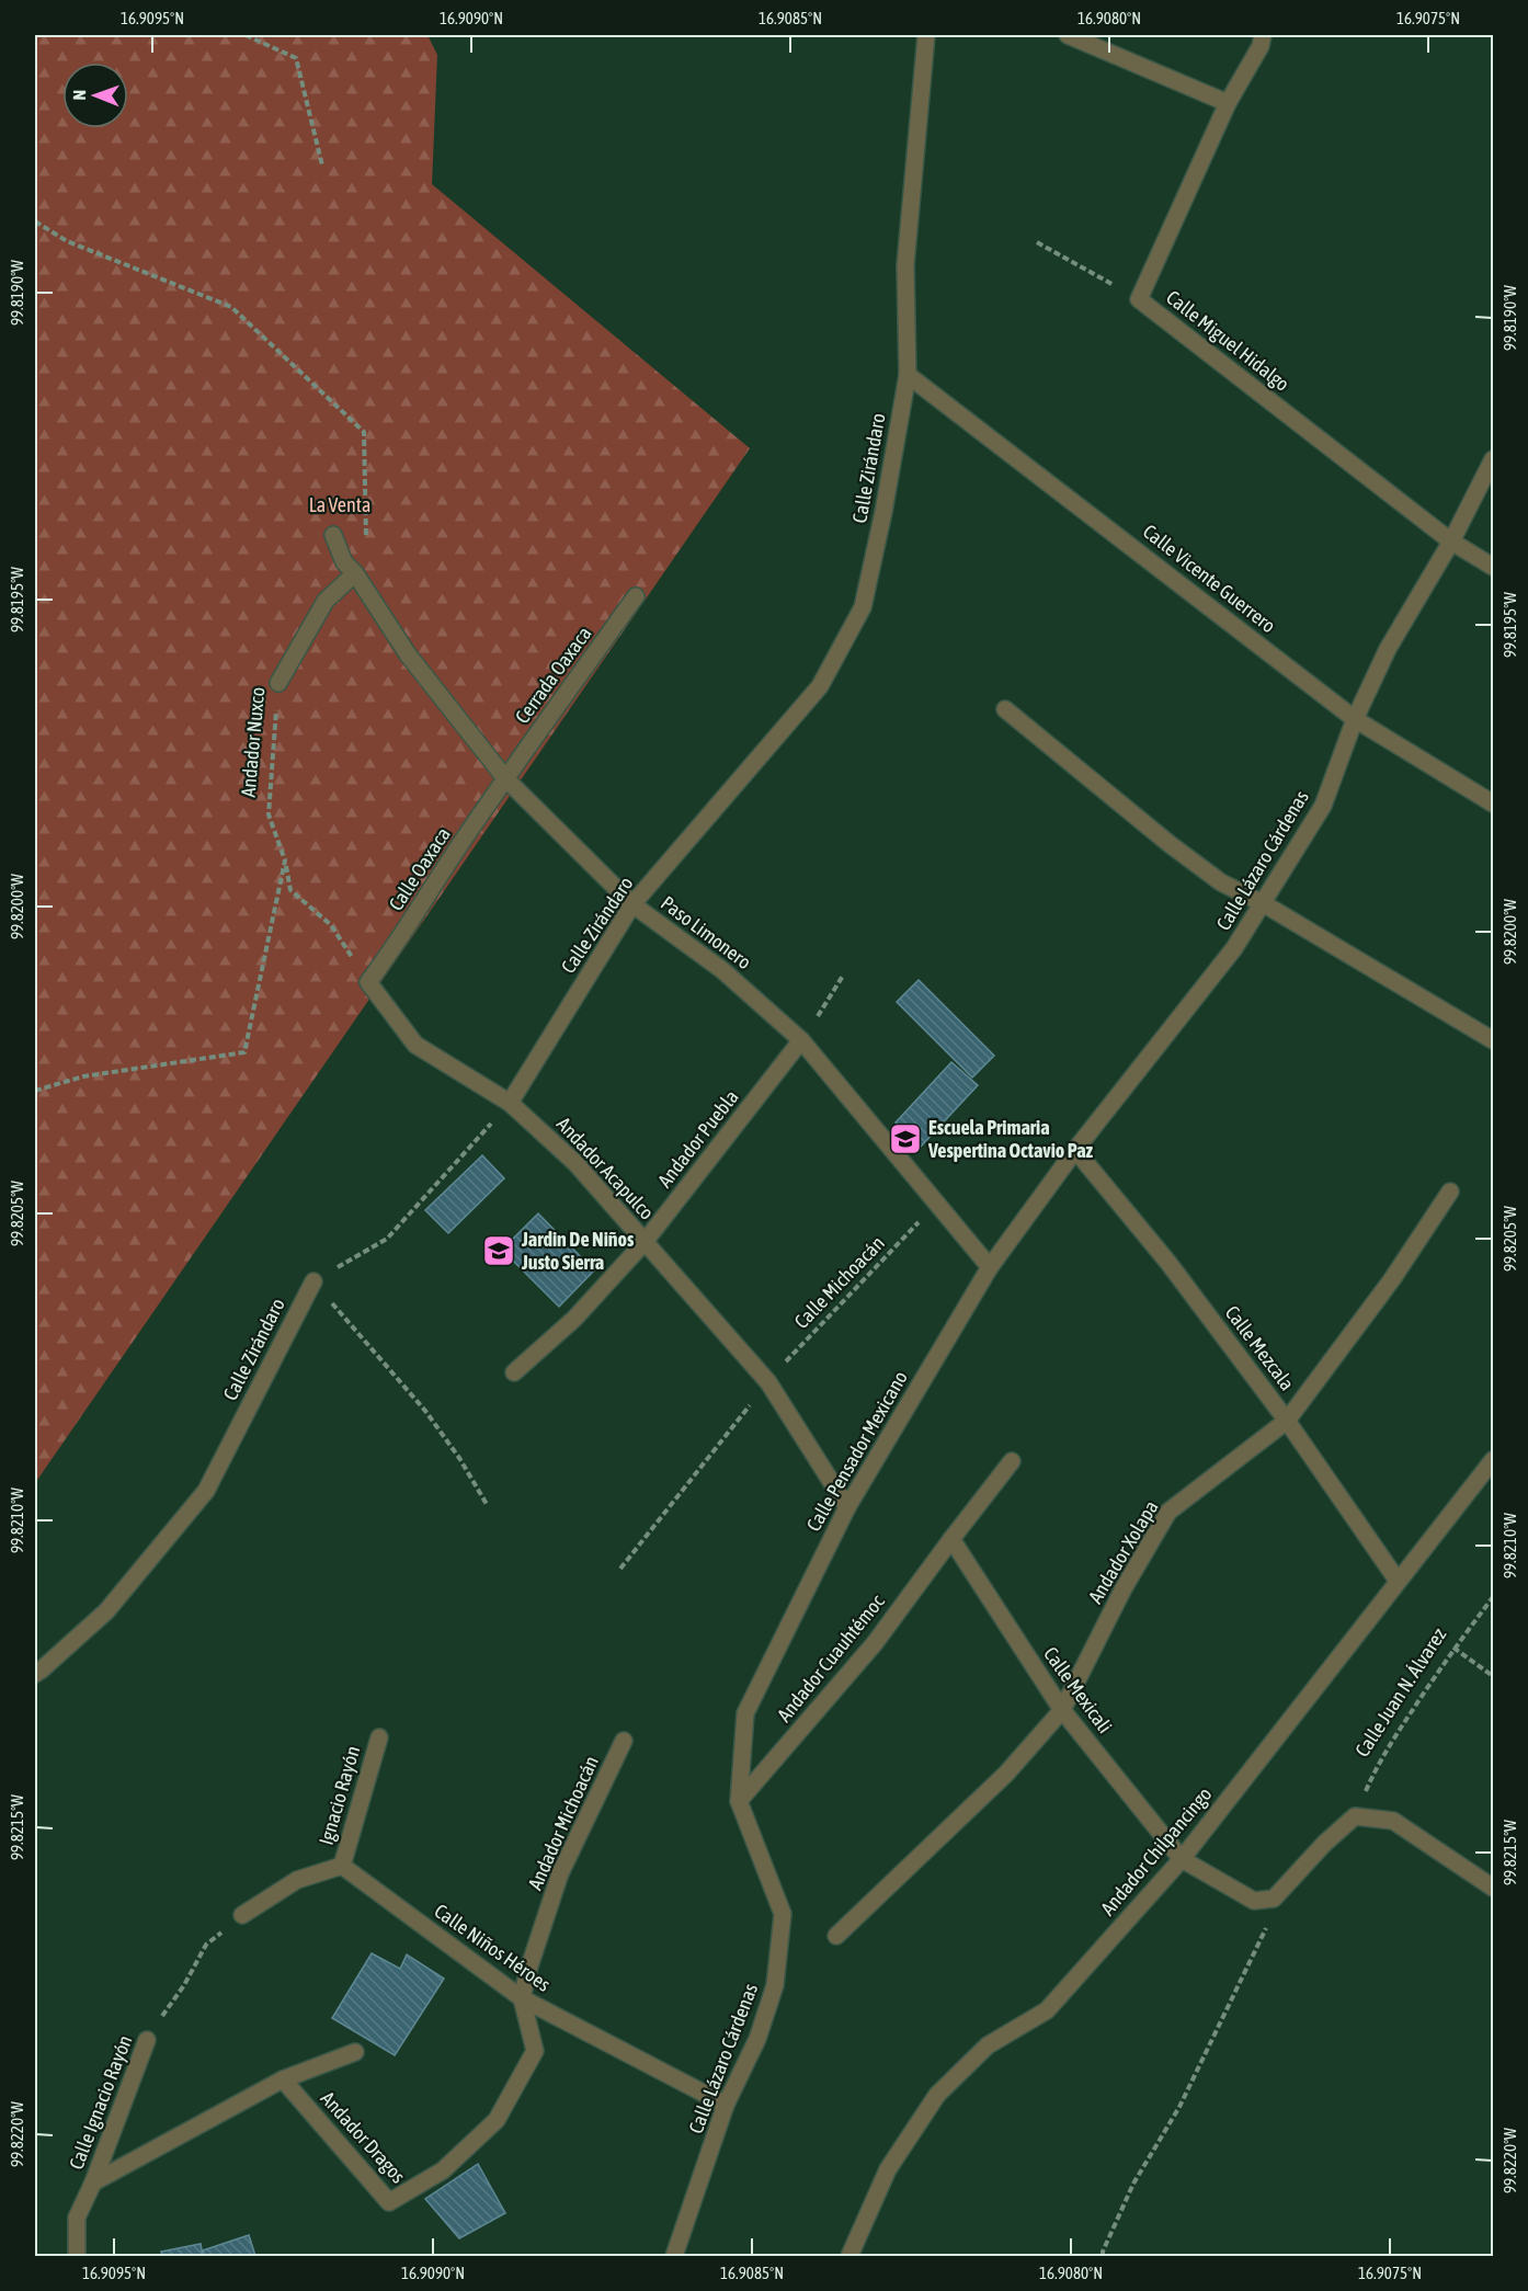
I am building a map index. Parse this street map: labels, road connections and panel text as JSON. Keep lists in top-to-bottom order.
{
  "streets": {
    "street": [
      "Calle Miguel Hidalgo",
      "Calle Zirándaro",
      "Calle Vicente Guerrero",
      "Cerrada Oaxaca",
      "Andador Nuxco",
      "Calle Lázaro Cárdenas",
      "Calle Oaxaca",
      "Paso Limonero",
      "Andador Puebla",
      "Andador Acapulco",
      "Calle Mezcala",
      "Calle Pensador Mexicano",
      "Andador Xolapa",
      "Andador Cuauhtémoc",
      "Calle Mexicali",
      "Ignacio Rayón",
      "Andador Michoacán",
      "Andador Chilpancingo",
      "Calle Niños Héroes",
      "Calle Ignacio Rayón",
      "Andador Dragos"
    ],
    "path": ["Calle Michoacán", "Calle Juan N. Álvarez"]
  },
  "crossings": [
    ["Calle Miguel Hidalgo", "Calle Lázaro Cárdenas"],
    ["Calle Zirándaro", "Calle Vicente Guerrero"],
    ["Calle Zirándaro", "Paso Limonero"],
    ["Calle Zirándaro", "Andador Acapulco"],
    ["Calle Vicente Guerrero", "Calle Lázaro Cárdenas"],
    ["Cerrada Oaxaca", "Calle Oaxaca"],
    ["Cerrada Oaxaca", "Paso Limonero"],
    ["Andador Nuxco", "Paso Limonero"],
    ["Calle Lázaro Cárdenas", "Calle Mezcala"],
    ["Calle Lázaro Cárdenas", "Calle Pensador Mexicano"],
    ["Calle Lázaro Cárdenas", "Andador Cuauhtémoc"],
    ["Calle Lázaro Cárdenas", "Calle Niños Héroes"],
    ["Calle Oaxaca", "Paso Limonero"],
    ["Calle Oaxaca", "Andador Acapulco"],
    ["Paso Limonero", "Andador Puebla"],
    ["Paso Limonero", "Calle Michoacán"],
    ["Paso Limonero", "Calle Pensador Mexicano"],
    ["Andador Puebla", "Andador Acapulco"],
    ["Andador Acapulco", "Calle Michoacán"],
    ["Andador Acapulco", "Calle Pensador Mexicano"],
    ["Calle Mezcala", "Calle Pensador Mexicano"],
    ["Calle Mezcala", "Andador Xolapa"],
    ["Calle Mezcala", "Andador Chilpancingo"],
    ["Calle Pensador Mexicano", "Andador Cuauhtémoc"],
    ["Andador Xolapa", "Calle Mexicali"],
    ["Andador Cuauhtémoc", "Calle Mexicali"],
    ["Calle Mexicali", "Andador Chilpancingo"],
    ["Ignacio Rayón", "Calle Niños Héroes"],
    ["Andador Michoacán", "Calle Niños Héroes"],
    ["Andador Michoacán", "Andador Dragos"],
    ["Calle Niños Héroes", "Andador Dragos"],
    ["Calle Ignacio Rayón", "Andador Dragos"]
  ],
  "parks": ["La Venta"],
  "places": {
    "school or university": ["Escuela Primaria Vespertina Octavio Paz", "Jardin De Niños Justo Sierra"]
  },
  "north": "left",
  "coordinates": [
    "16.9095°N",
    "16.9090°N",
    "16.9085°N",
    "16.9080°N",
    "16.9075°N",
    "99.8190°W",
    "99.8195°W",
    "99.8200°W",
    "99.8205°W",
    "99.8210°W",
    "99.8215°W",
    "99.8220°W"
  ]
}
